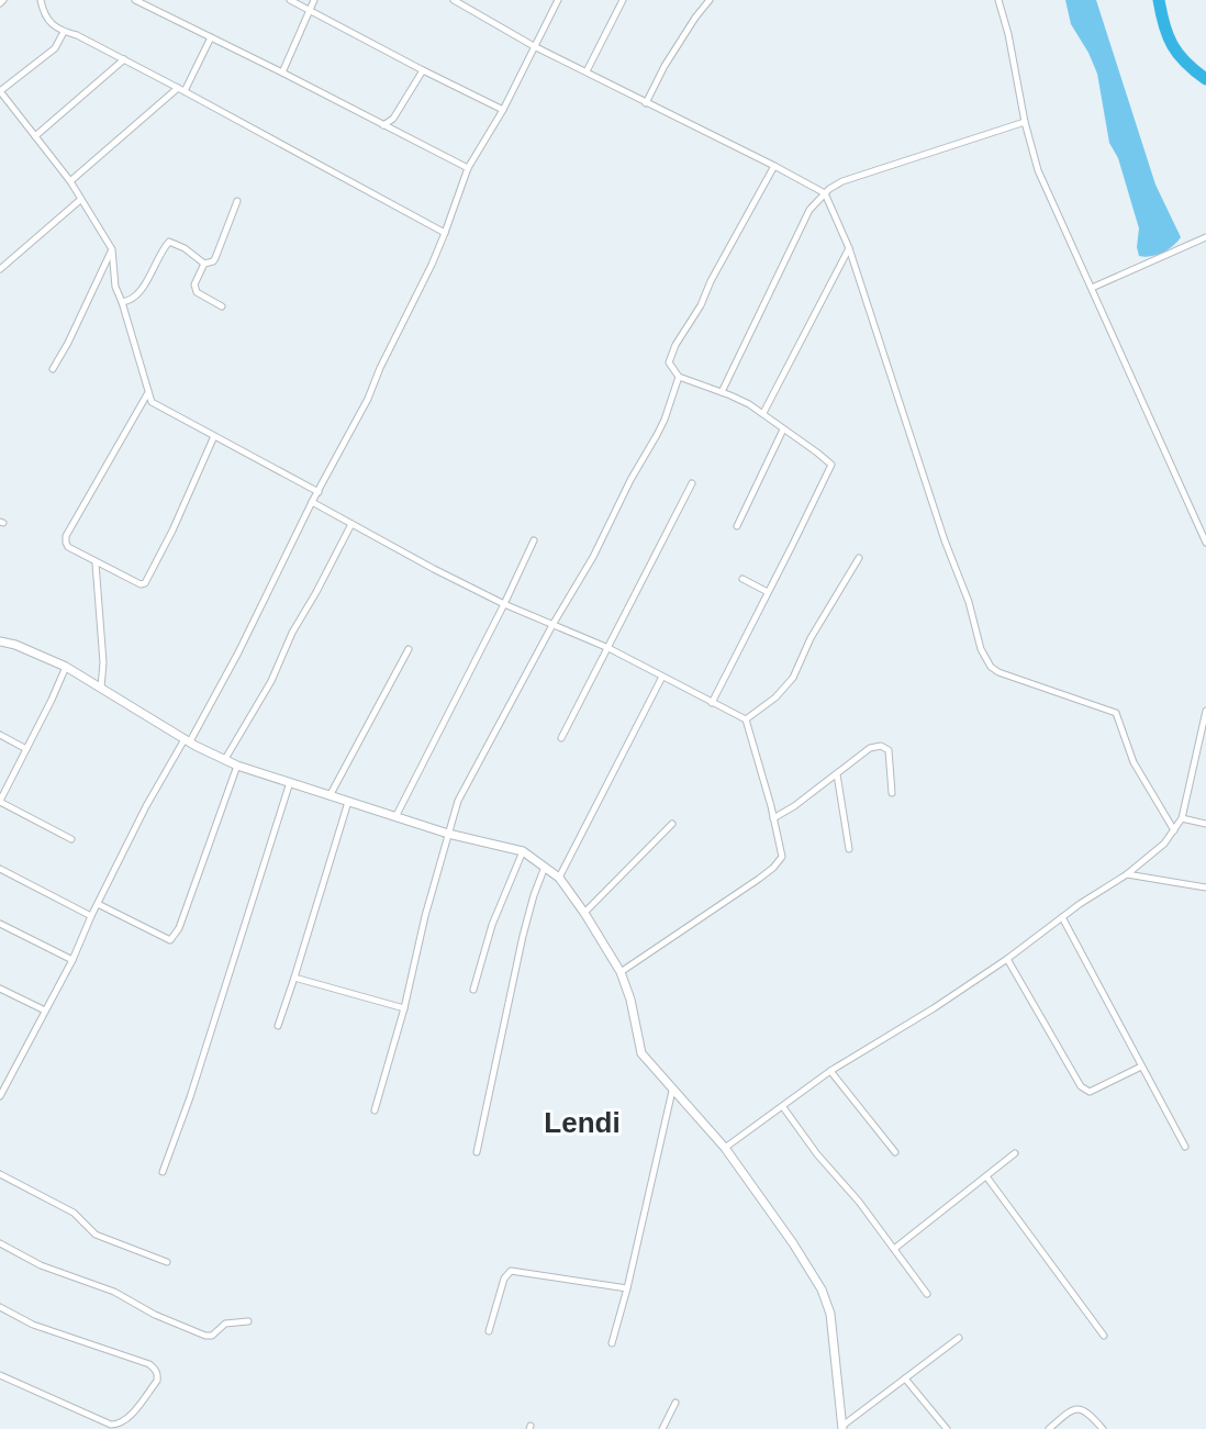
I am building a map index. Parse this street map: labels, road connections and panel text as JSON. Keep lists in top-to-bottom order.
{
  "districts": ["Lendi"]
}
